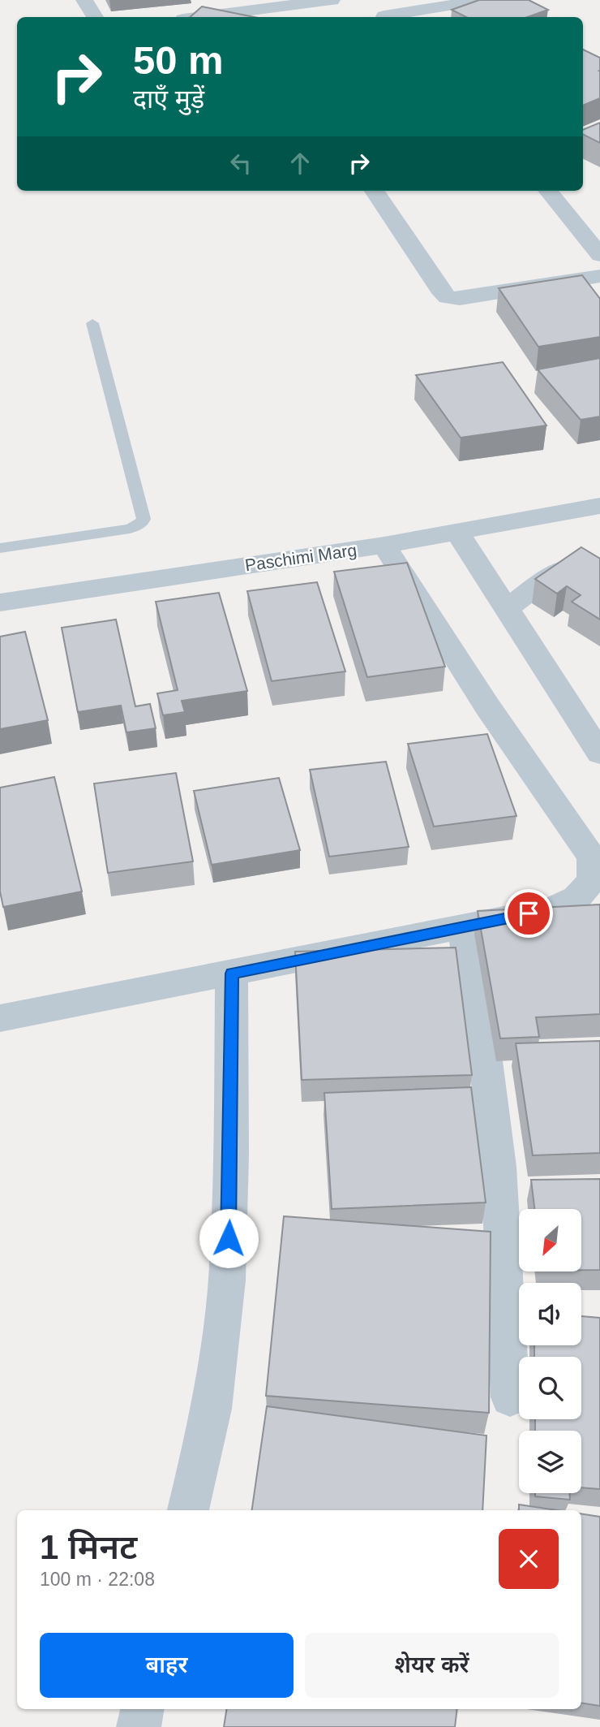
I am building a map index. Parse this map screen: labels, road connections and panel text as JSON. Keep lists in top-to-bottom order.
{
  "streets": {
    "street": ["Paschimi Marg"]
  },
  "north": "bottom left",
  "page": {
    "turn": ["50 m", "दाएँ मुड़ें"],
    "heading": ["1 मिनट", "100 m · 22:08"],
    "buttons": ["बाहर", "शेयर करें"]
  }
}
